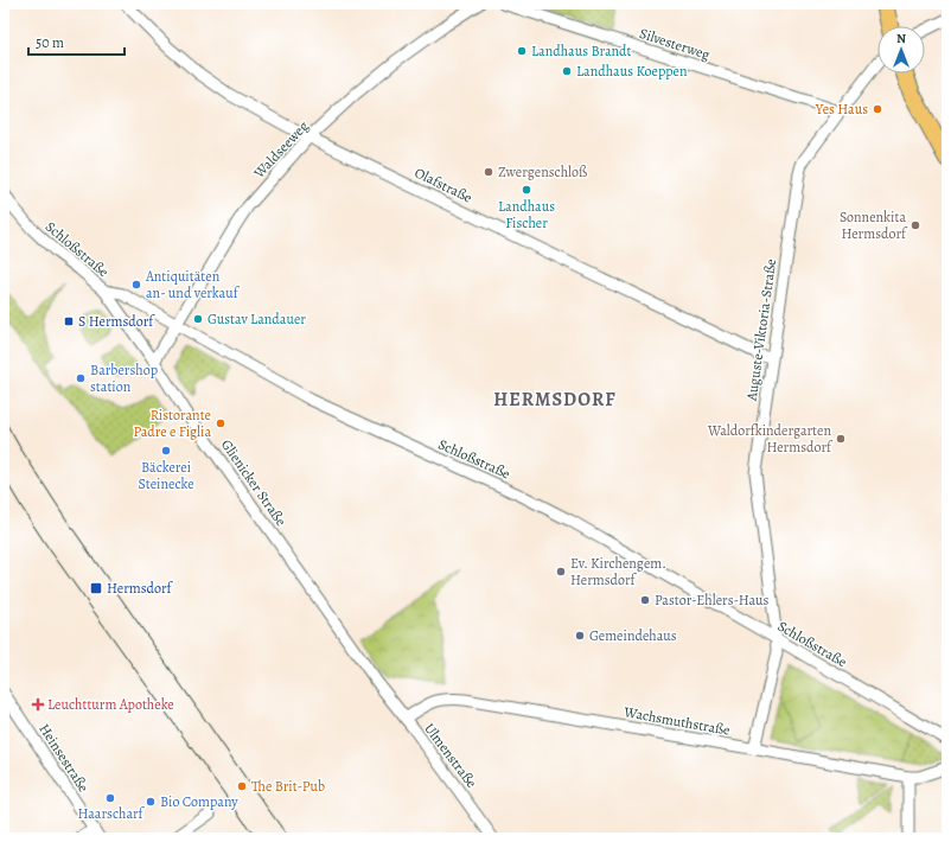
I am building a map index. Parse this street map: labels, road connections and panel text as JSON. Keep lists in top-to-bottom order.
{
  "streets": {
    "street": [
      "Silvesterweg",
      "Waldseeweg",
      "Olafstraße",
      "Schloßstraße",
      "Auguste-Viktoria-Straße",
      "Glienicker Straße",
      "Wachsmuthstraße",
      "Ulmenstraße",
      "Heinsestraße"
    ]
  },
  "crossings": [
    ["Silvesterweg", "Auguste-Viktoria-Straße"],
    ["Waldseeweg", "Olafstraße"],
    ["Waldseeweg", "Schloßstraße"],
    ["Waldseeweg", "Glienicker Straße"],
    ["Olafstraße", "Auguste-Viktoria-Straße"],
    ["Schloßstraße", "Auguste-Viktoria-Straße"],
    ["Schloßstraße", "Glienicker Straße"],
    ["Auguste-Viktoria-Straße", "Wachsmuthstraße"],
    ["Glienicker Straße", "Ulmenstraße"],
    ["Wachsmuthstraße", "Ulmenstraße"]
  ],
  "districts": ["HERMSDORF"],
  "places": {
    "other": [
      "Landhaus Brandt",
      "Landhaus Koeppen",
      "Yes Haus",
      "Zwergenschloß",
      "Landhaus Fischer",
      "Sonnenkita Hermsdorf",
      "Antiquitäten an- und verkauf",
      "Gustav Landauer",
      "Barbershop station",
      "Ristorante Padre e Figlia",
      "Waldorfkindergarten Hermsdorf",
      "Bäckerei Steinecke",
      "Ev. Kirchengem. Hermsdorf",
      "Pastor-Ehlers-Haus",
      "Gemeindehaus",
      "The Brit-Pub",
      "Haarscharf",
      "Bio Company"
    ],
    "transit": ["S Hermsdorf", "Hermsdorf"],
    "health": ["Leuchtturm Apotheke"]
  },
  "scale_bar": "50 m",
  "north": "top"
}
